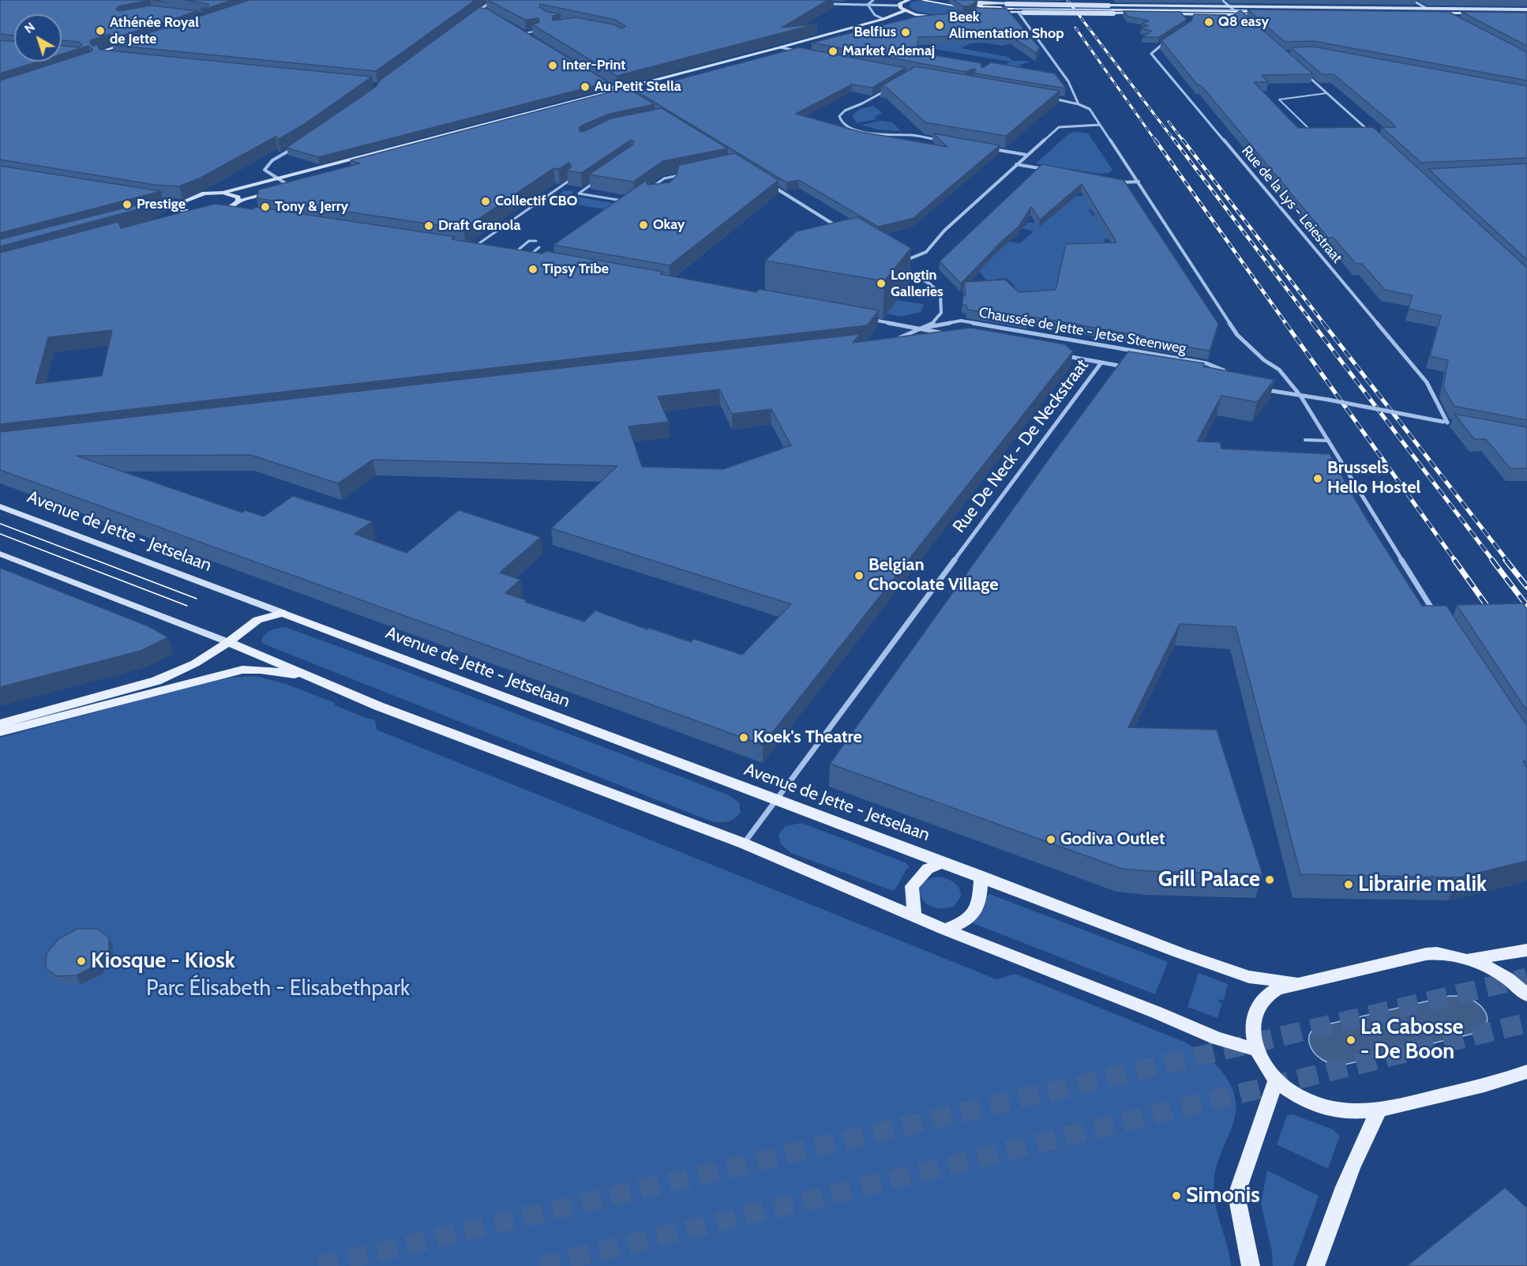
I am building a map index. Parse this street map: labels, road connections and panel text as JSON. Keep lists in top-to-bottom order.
{
  "streets": {
    "main road": ["Avenue de Jette - Jetselaan"],
    "street": ["Rue de la Lys - Leiestraat", "Chaussée de Jette - Jetse Steenweg", "Rue De Neck - De Neckstraat"]
  },
  "crossings": [
    ["Rue De Neck - De Neckstraat", "Avenue de Jette - Jetselaan"]
  ],
  "parks": ["Parc Élisabeth - Elisabethpark"],
  "places": [
    "Q8 easy",
    "Beek Alimentation Shop",
    "Athénée Royal de Jette",
    "Belfius",
    "Market Ademaj",
    "Inter-Print",
    "Au Petit Stella",
    "Collectif CBO",
    "Prestige",
    "Tony & Jerry",
    "Okay",
    "Draft Granola",
    "Tipsy Tribe",
    "Longtin Galleries",
    "Brussels Hello Hostel",
    "Belgian Chocolate Village",
    "Koek's Theatre",
    "Godiva Outlet",
    "Grill Palace",
    "Librairie malik",
    "Kiosque - Kiosk",
    "La Cabosse - De Boon",
    "Simonis"
  ],
  "north": "top left"
}
